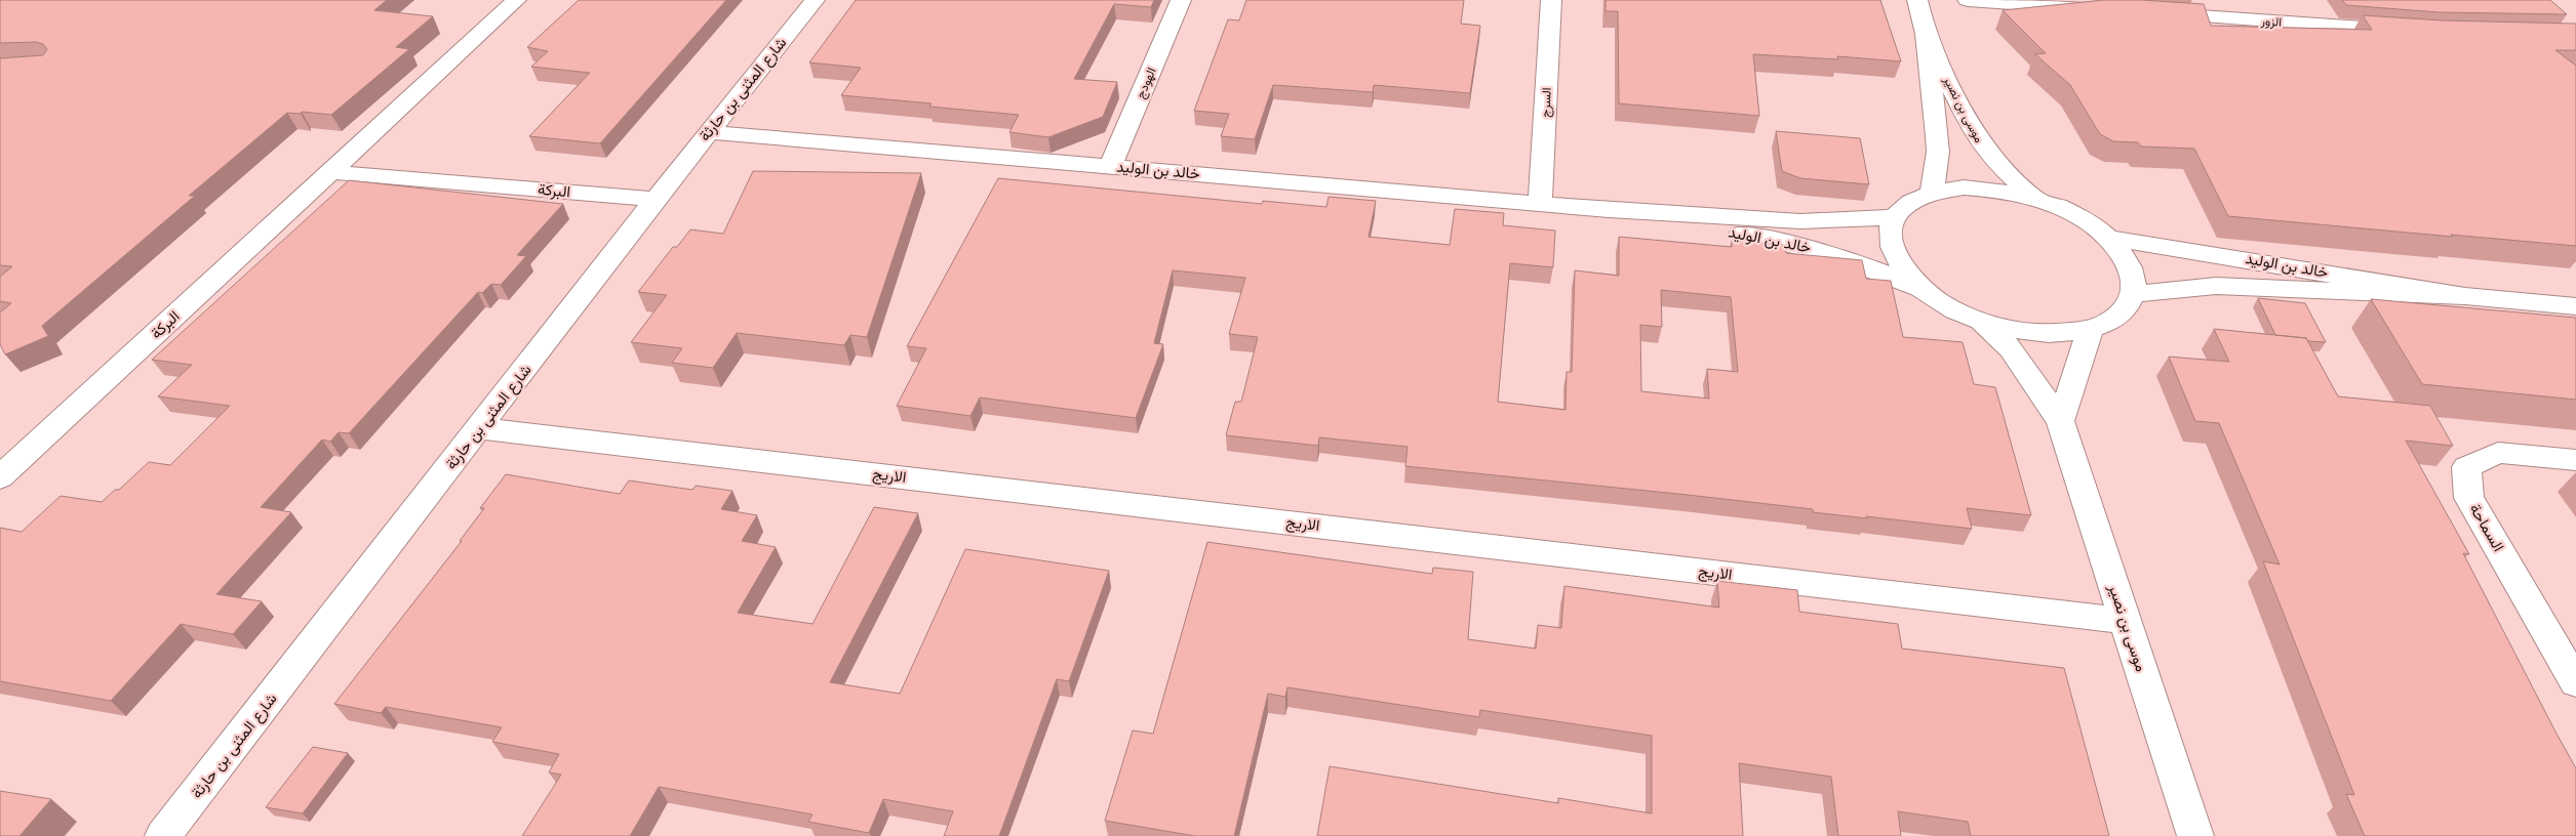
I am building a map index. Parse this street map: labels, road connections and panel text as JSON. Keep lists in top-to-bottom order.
{
  "streets": {
    "street": [
      "الزور",
      "الهودج",
      "شارع المثنى بن حارثة",
      "السرج",
      "موسى بن نصير",
      "خالد بن الوليد",
      "البركة",
      "الاريج",
      "السماحة"
    ]
  },
  "crossings": [
    ["الهودج", "خالد بن الوليد"],
    ["شارع المثنى بن حارثة", "خالد بن الوليد"],
    ["شارع المثنى بن حارثة", "البركة"],
    ["شارع المثنى بن حارثة", "الاريج"],
    ["السرج", "خالد بن الوليد"],
    ["موسى بن نصير", "الاريج"]
  ]
}
